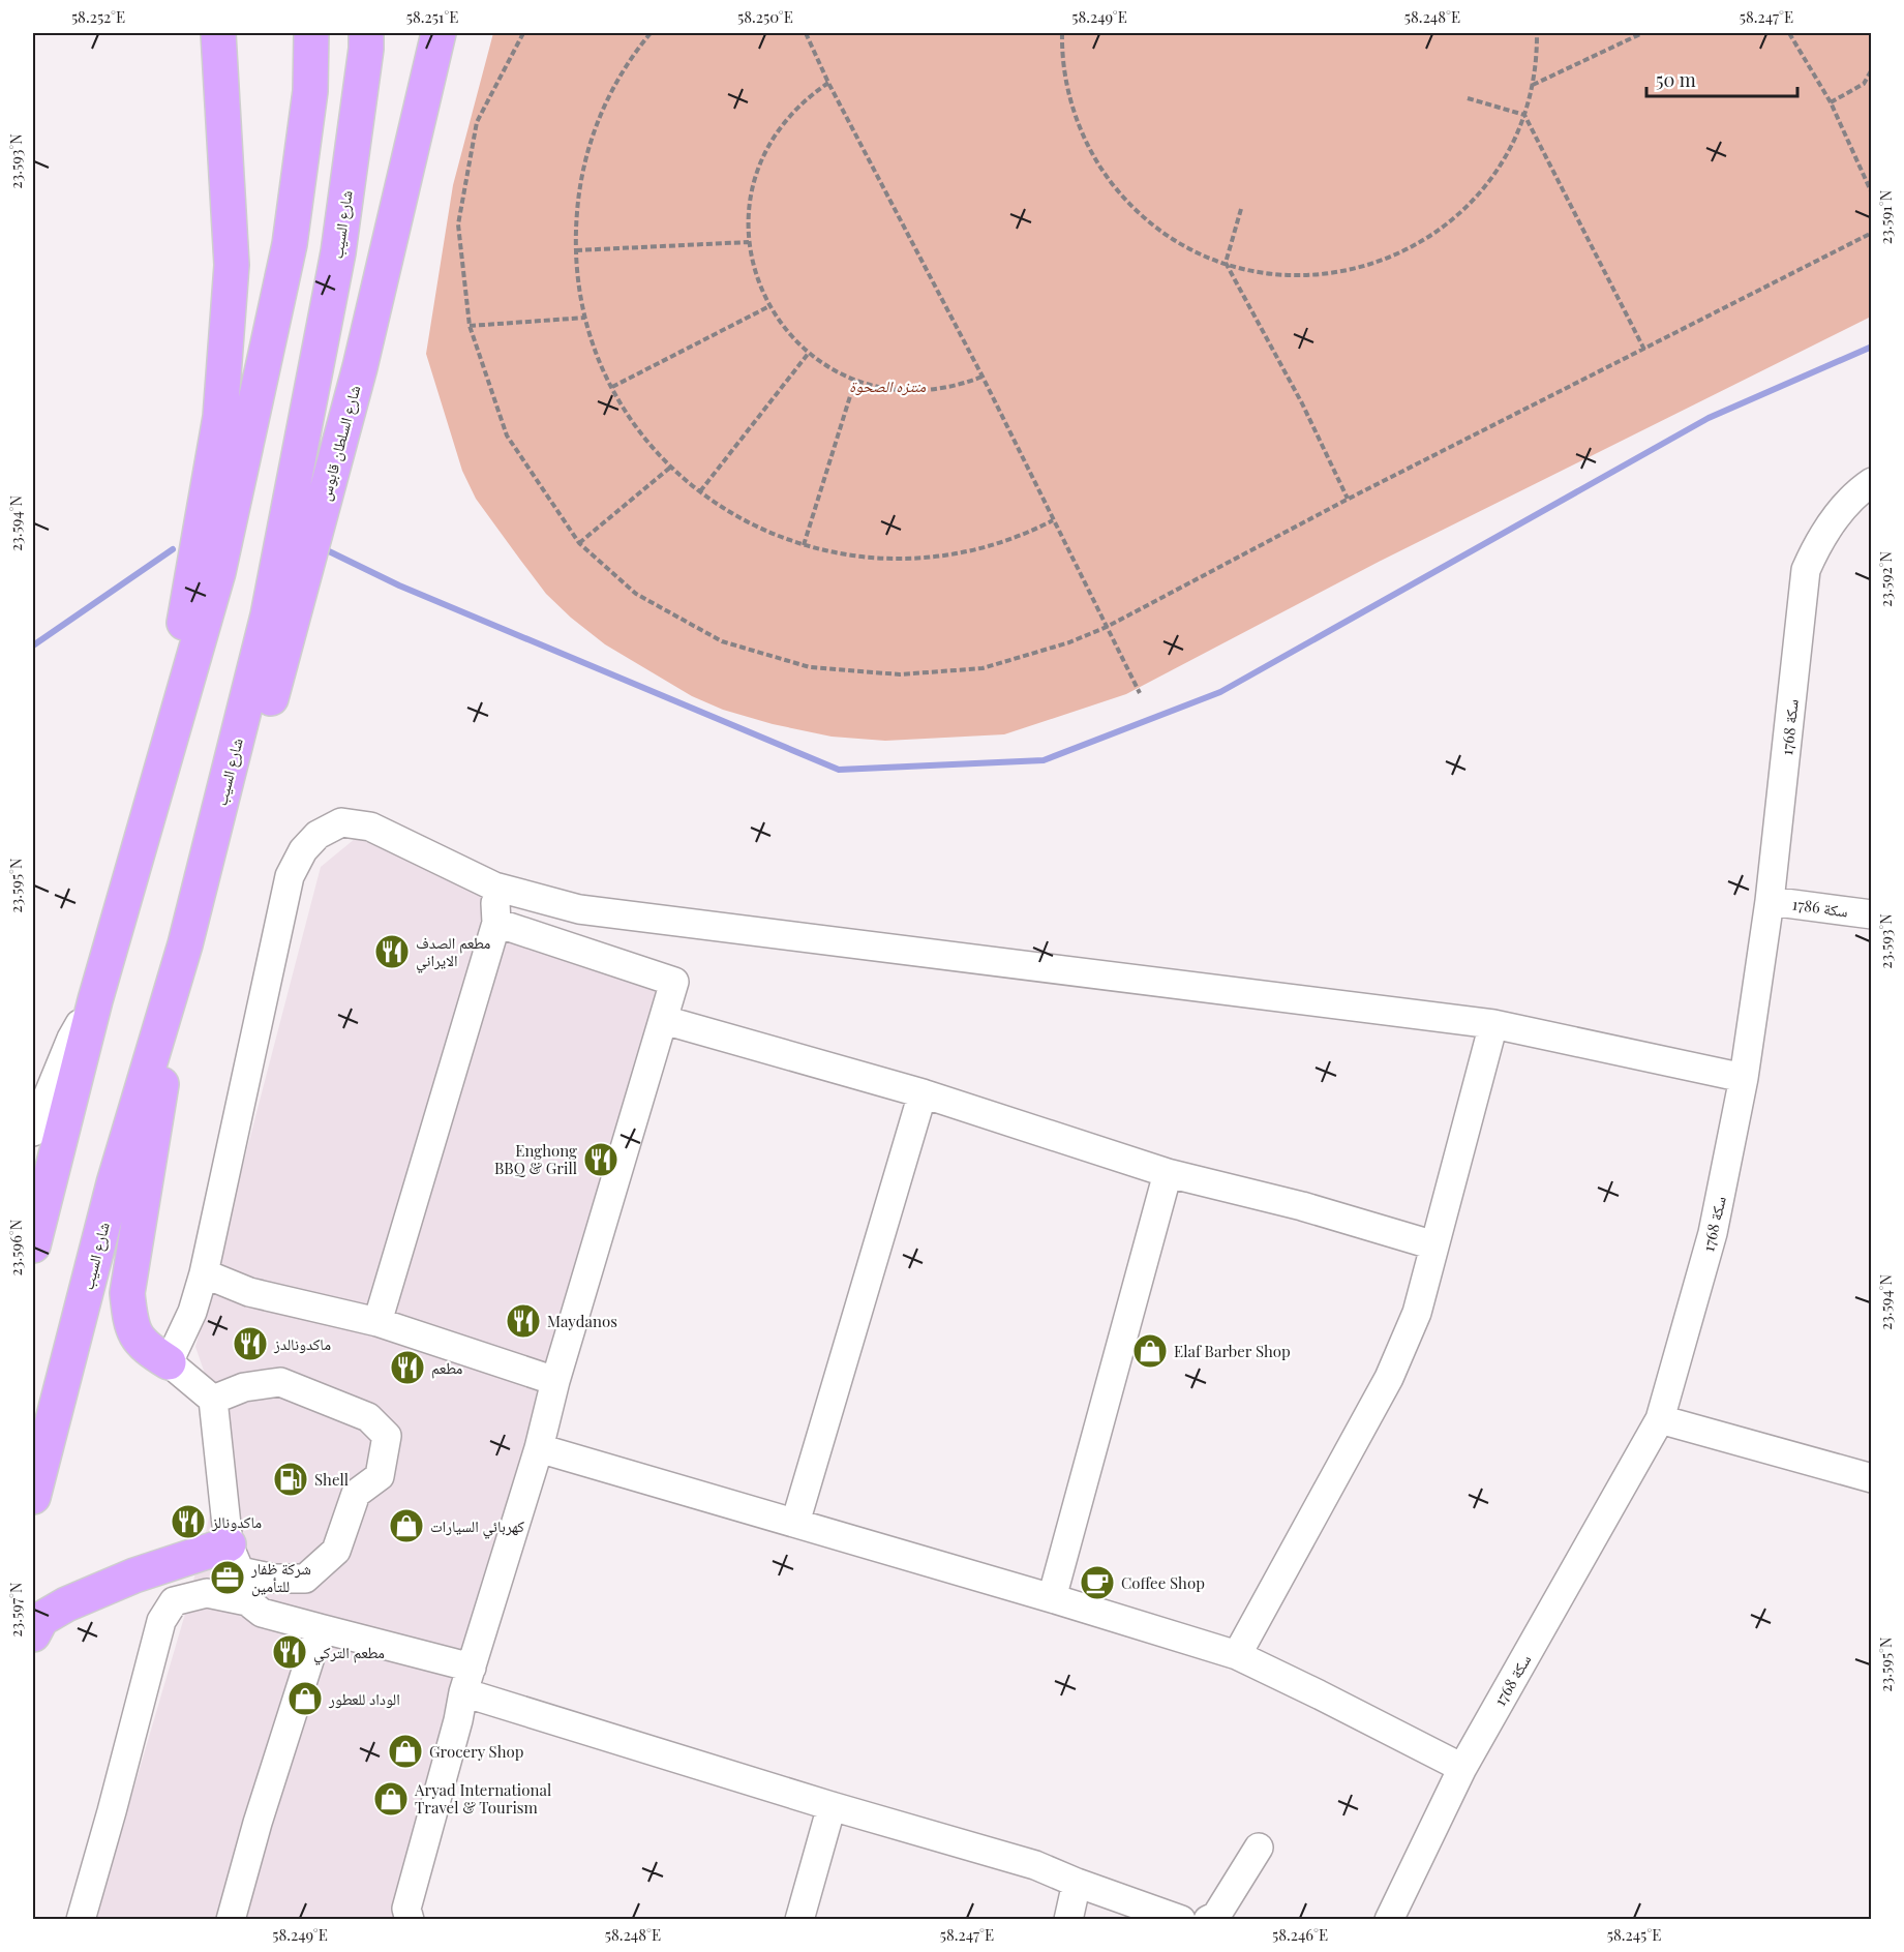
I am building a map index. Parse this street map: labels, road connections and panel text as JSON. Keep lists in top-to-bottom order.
{
  "streets": {
    "highway": ["شارع السيب", "شارع السلطان قابوس"],
    "street": ["سكة 1768", "سكة 1786"]
  },
  "crossings": [
    ["شارع السيب", "شارع السلطان قابوس"],
    ["سكة 1768", "سكة 1786"]
  ],
  "parks": ["منتزه الصحوة"],
  "places": {
    "restaurant": [
      "مطعم الصدف الايراني",
      "Enghong BBQ & Grill",
      "Maydanos",
      "ماكدونالدز",
      "مطعم",
      "ماكدونالز",
      "مطعم التركي"
    ],
    "shop": [
      "Elaf Barber Shop",
      "كهربائي السيارات",
      "الوداد للعطور",
      "Grocery Shop",
      "Aryad International Travel & Tourism"
    ],
    "fuel station": ["Shell"],
    "office": ["شركة ظفار للتأمين"],
    "cafe": ["Coffee Shop"]
  },
  "scale_bar": "50 m",
  "coordinates": [
    "58.252°E",
    "58.251°E",
    "58.250°E",
    "58.249°E",
    "58.248°E",
    "58.247°E",
    "23.593°N",
    "23.591°N",
    "23.594°N",
    "23.592°N",
    "23.595°N",
    "23.596°N",
    "23.597°N",
    "58.246°E",
    "58.245°E"
  ]
}
